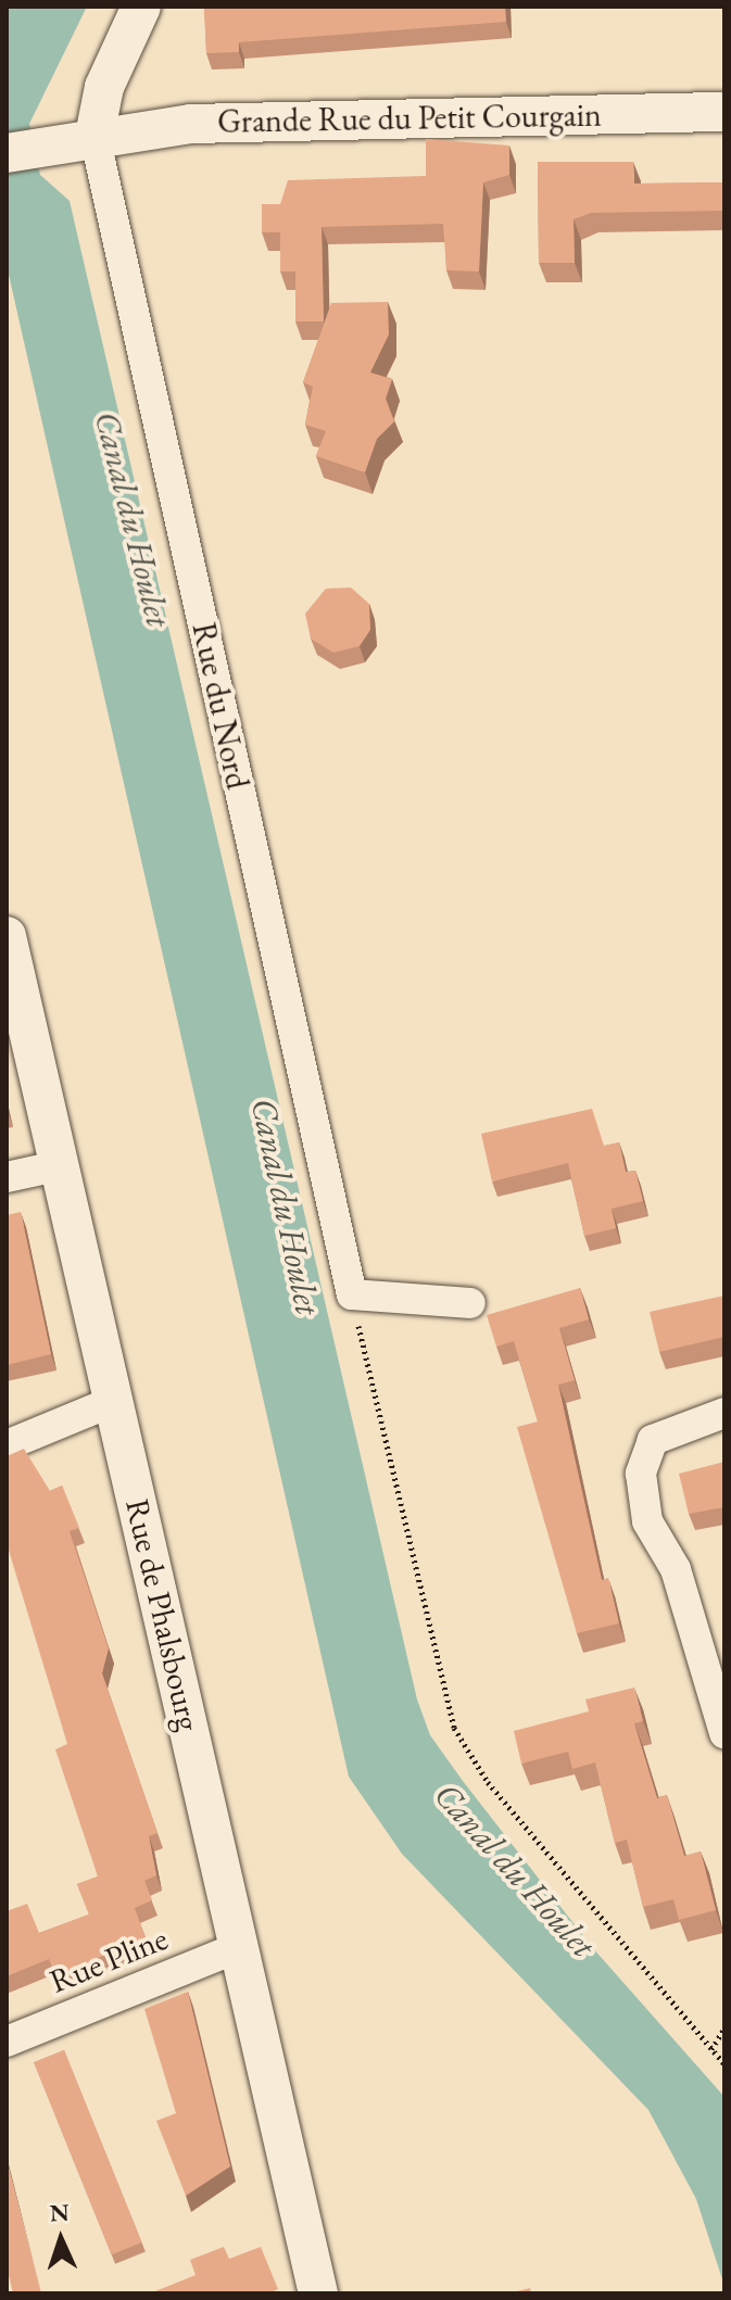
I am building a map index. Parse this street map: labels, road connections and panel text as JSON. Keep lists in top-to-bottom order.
{
  "streets": {
    "street": [
      "Grande Rue du Petit Courgain",
      "Rue du Nord",
      "Rue de Phalsbourg",
      "Rue Pline"
    ]
  },
  "crossings": [
    ["Grande Rue du Petit Courgain", "Rue du Nord"],
    ["Rue de Phalsbourg", "Rue Pline"]
  ],
  "water": ["Canal du Houlet"],
  "north": "top"
}
